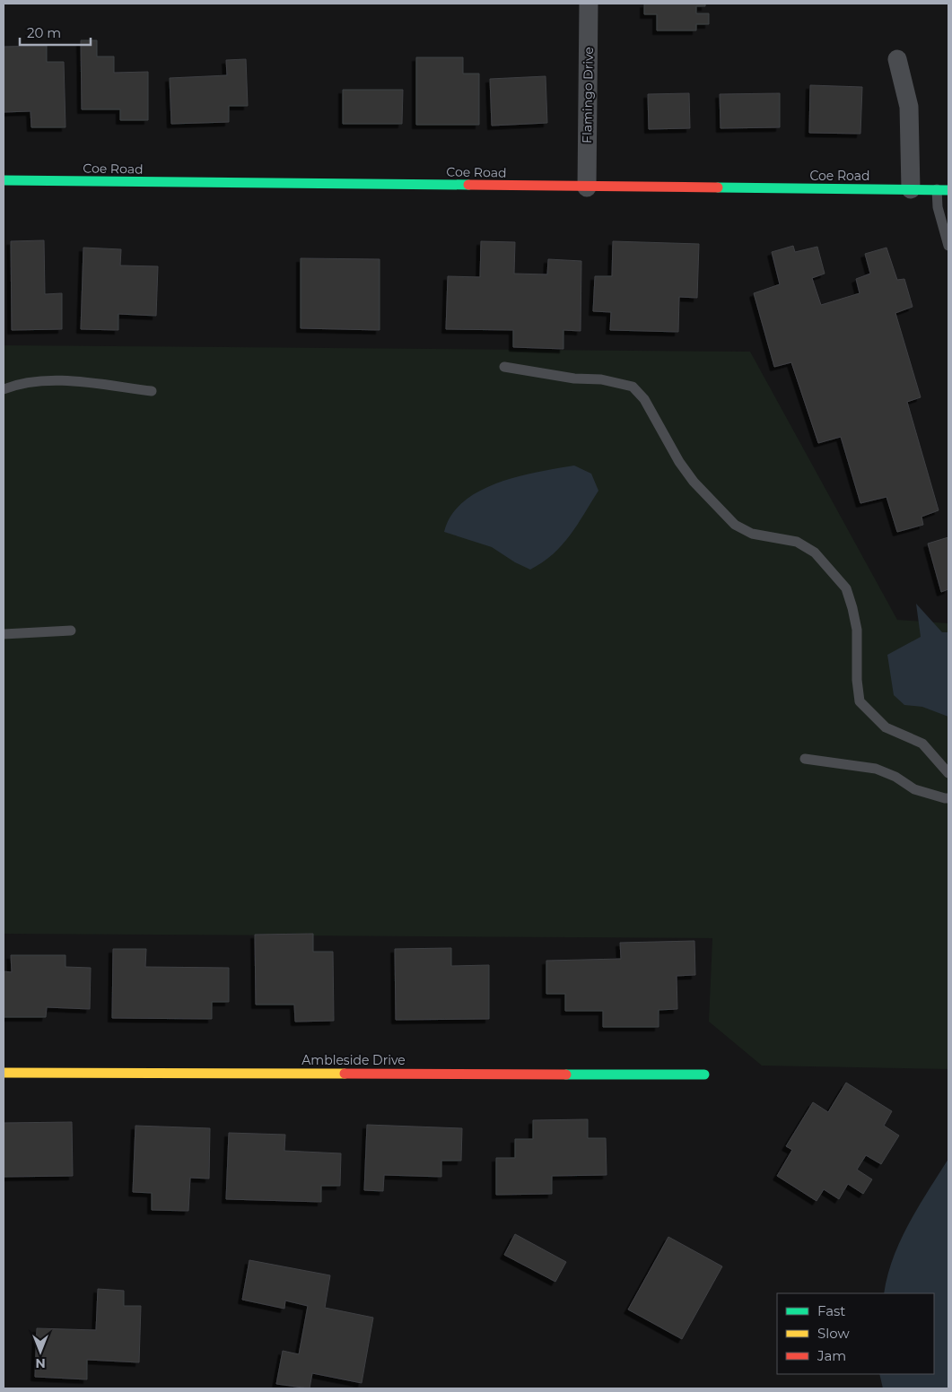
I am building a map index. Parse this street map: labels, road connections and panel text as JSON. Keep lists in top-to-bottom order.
{
  "streets": {
    "street": ["Flamingo Drive", "Coe Road", "Ambleside Drive"]
  },
  "crossings": [
    ["Flamingo Drive", "Coe Road"]
  ],
  "legend": ["Fast", "Slow", "Jam"],
  "scale_bar": "20 m",
  "north": "bottom"
}
